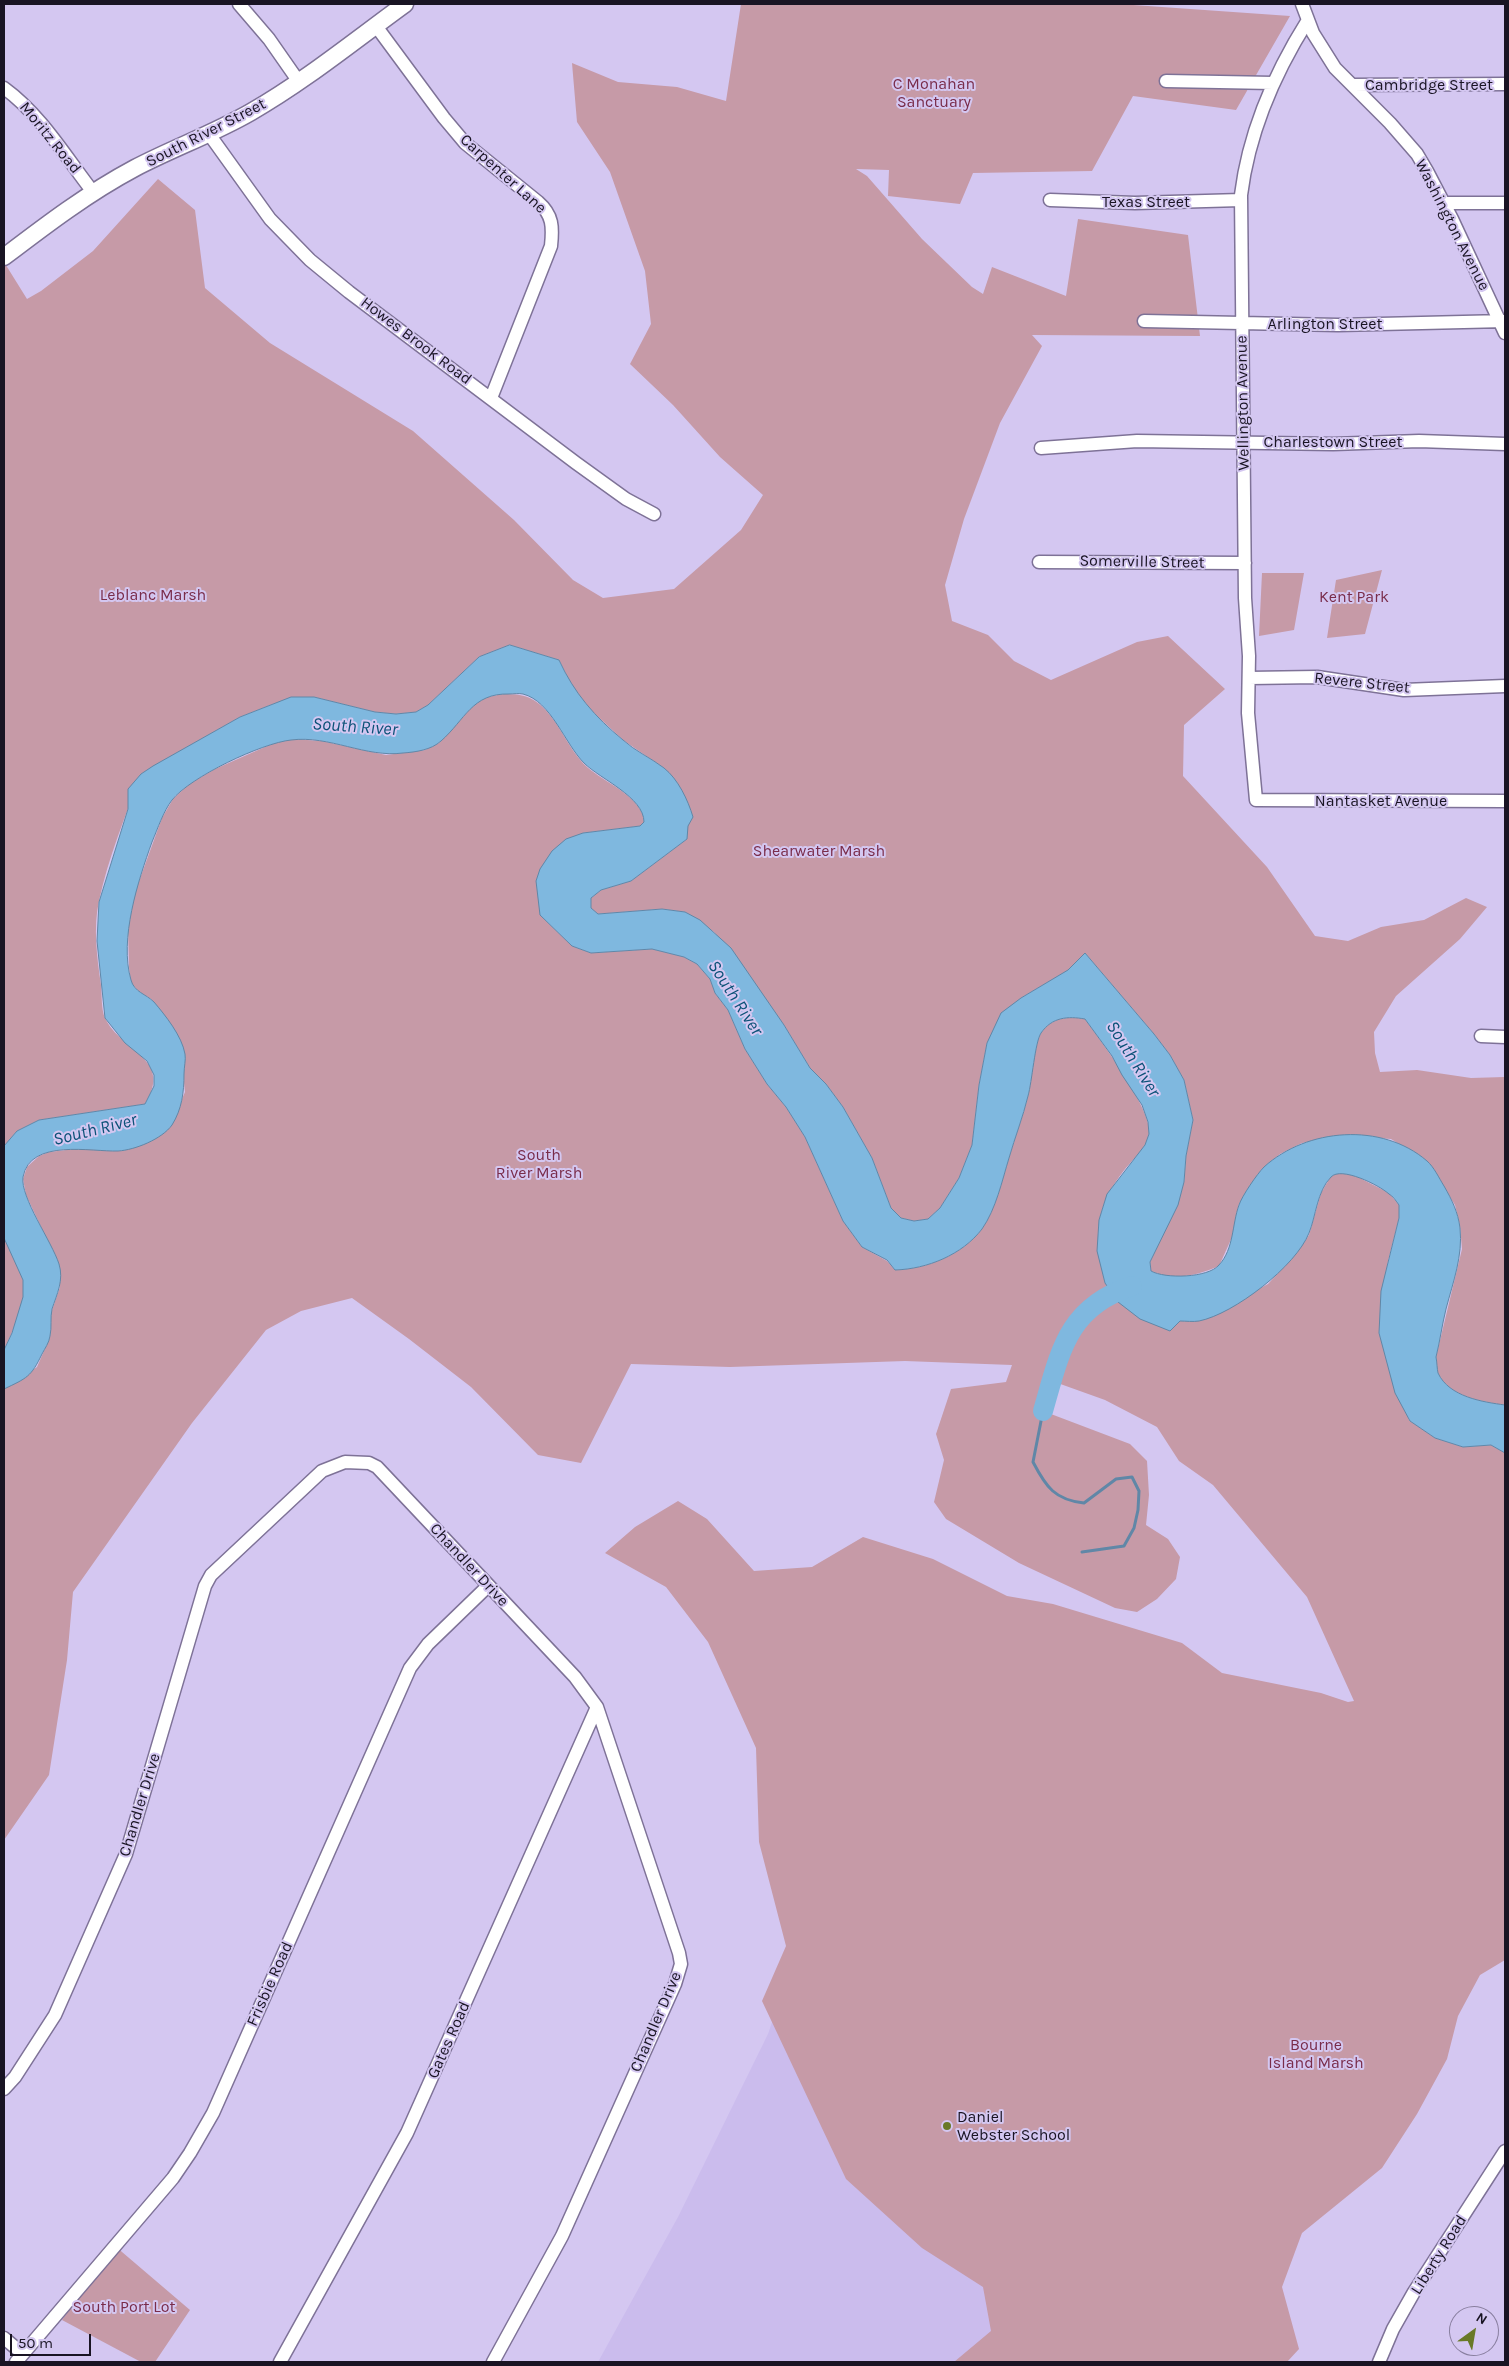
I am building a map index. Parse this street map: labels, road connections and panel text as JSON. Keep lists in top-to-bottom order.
{
  "streets": {
    "street": [
      "Cambridge Street",
      "South River Street",
      "Moritz Road",
      "Carpenter Lane",
      "Texas Street",
      "Washington Avenue",
      "Arlington Street",
      "Howes Brook Road",
      "Wellington Avenue",
      "Charlestown Street",
      "Somerville Street",
      "Revere Street",
      "Nantasket Avenue",
      "Chandler Drive",
      "Frisbie Road",
      "Gates Road",
      "Liberty Road"
    ]
  },
  "crossings": [
    ["Cambridge Street", "Washington Avenue"],
    ["South River Street", "Moritz Road"],
    ["South River Street", "Carpenter Lane"],
    ["South River Street", "Howes Brook Road"],
    ["Carpenter Lane", "Howes Brook Road"],
    ["Texas Street", "Wellington Avenue"],
    ["Washington Avenue", "Arlington Street"],
    ["Washington Avenue", "Wellington Avenue"],
    ["Arlington Street", "Wellington Avenue"],
    ["Wellington Avenue", "Charlestown Street"],
    ["Wellington Avenue", "Somerville Street"],
    ["Wellington Avenue", "Revere Street"],
    ["Wellington Avenue", "Nantasket Avenue"],
    ["Chandler Drive", "Frisbie Road"],
    ["Chandler Drive", "Gates Road"]
  ],
  "water": ["South River"],
  "parks": [
    "C Monahan Sanctuary",
    "Leblanc Marsh",
    "Kent Park",
    "Shearwater Marsh",
    "South River Marsh",
    "Bourne Island Marsh",
    "South Port Lot"
  ],
  "places": ["Daniel Webster School"],
  "scale_bar": "50 m",
  "north": "top right"
}
